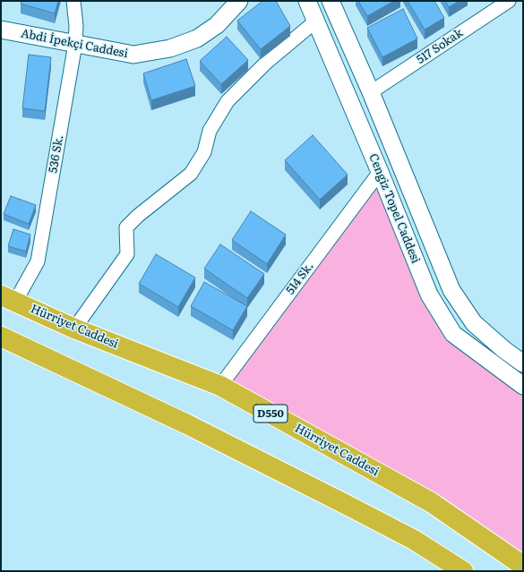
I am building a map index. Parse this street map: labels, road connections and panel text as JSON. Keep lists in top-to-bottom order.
{
  "streets": {
    "highway": ["Hürriyet Caddesi", "D550"],
    "street": [
      "Abdi İpekçi Caddesi",
      "517 Sokak",
      "536 Sk.",
      "Cengiz Topel Caddesi",
      "514 Sk."
    ]
  },
  "crossings": [
    ["Abdi İpekçi Caddesi", "536 Sk."],
    ["517 Sokak", "Cengiz Topel Caddesi"],
    ["536 Sk.", "Hürriyet Caddesi"],
    ["Cengiz Topel Caddesi", "514 Sk."],
    ["514 Sk.", "Hürriyet Caddesi"]
  ]
}
